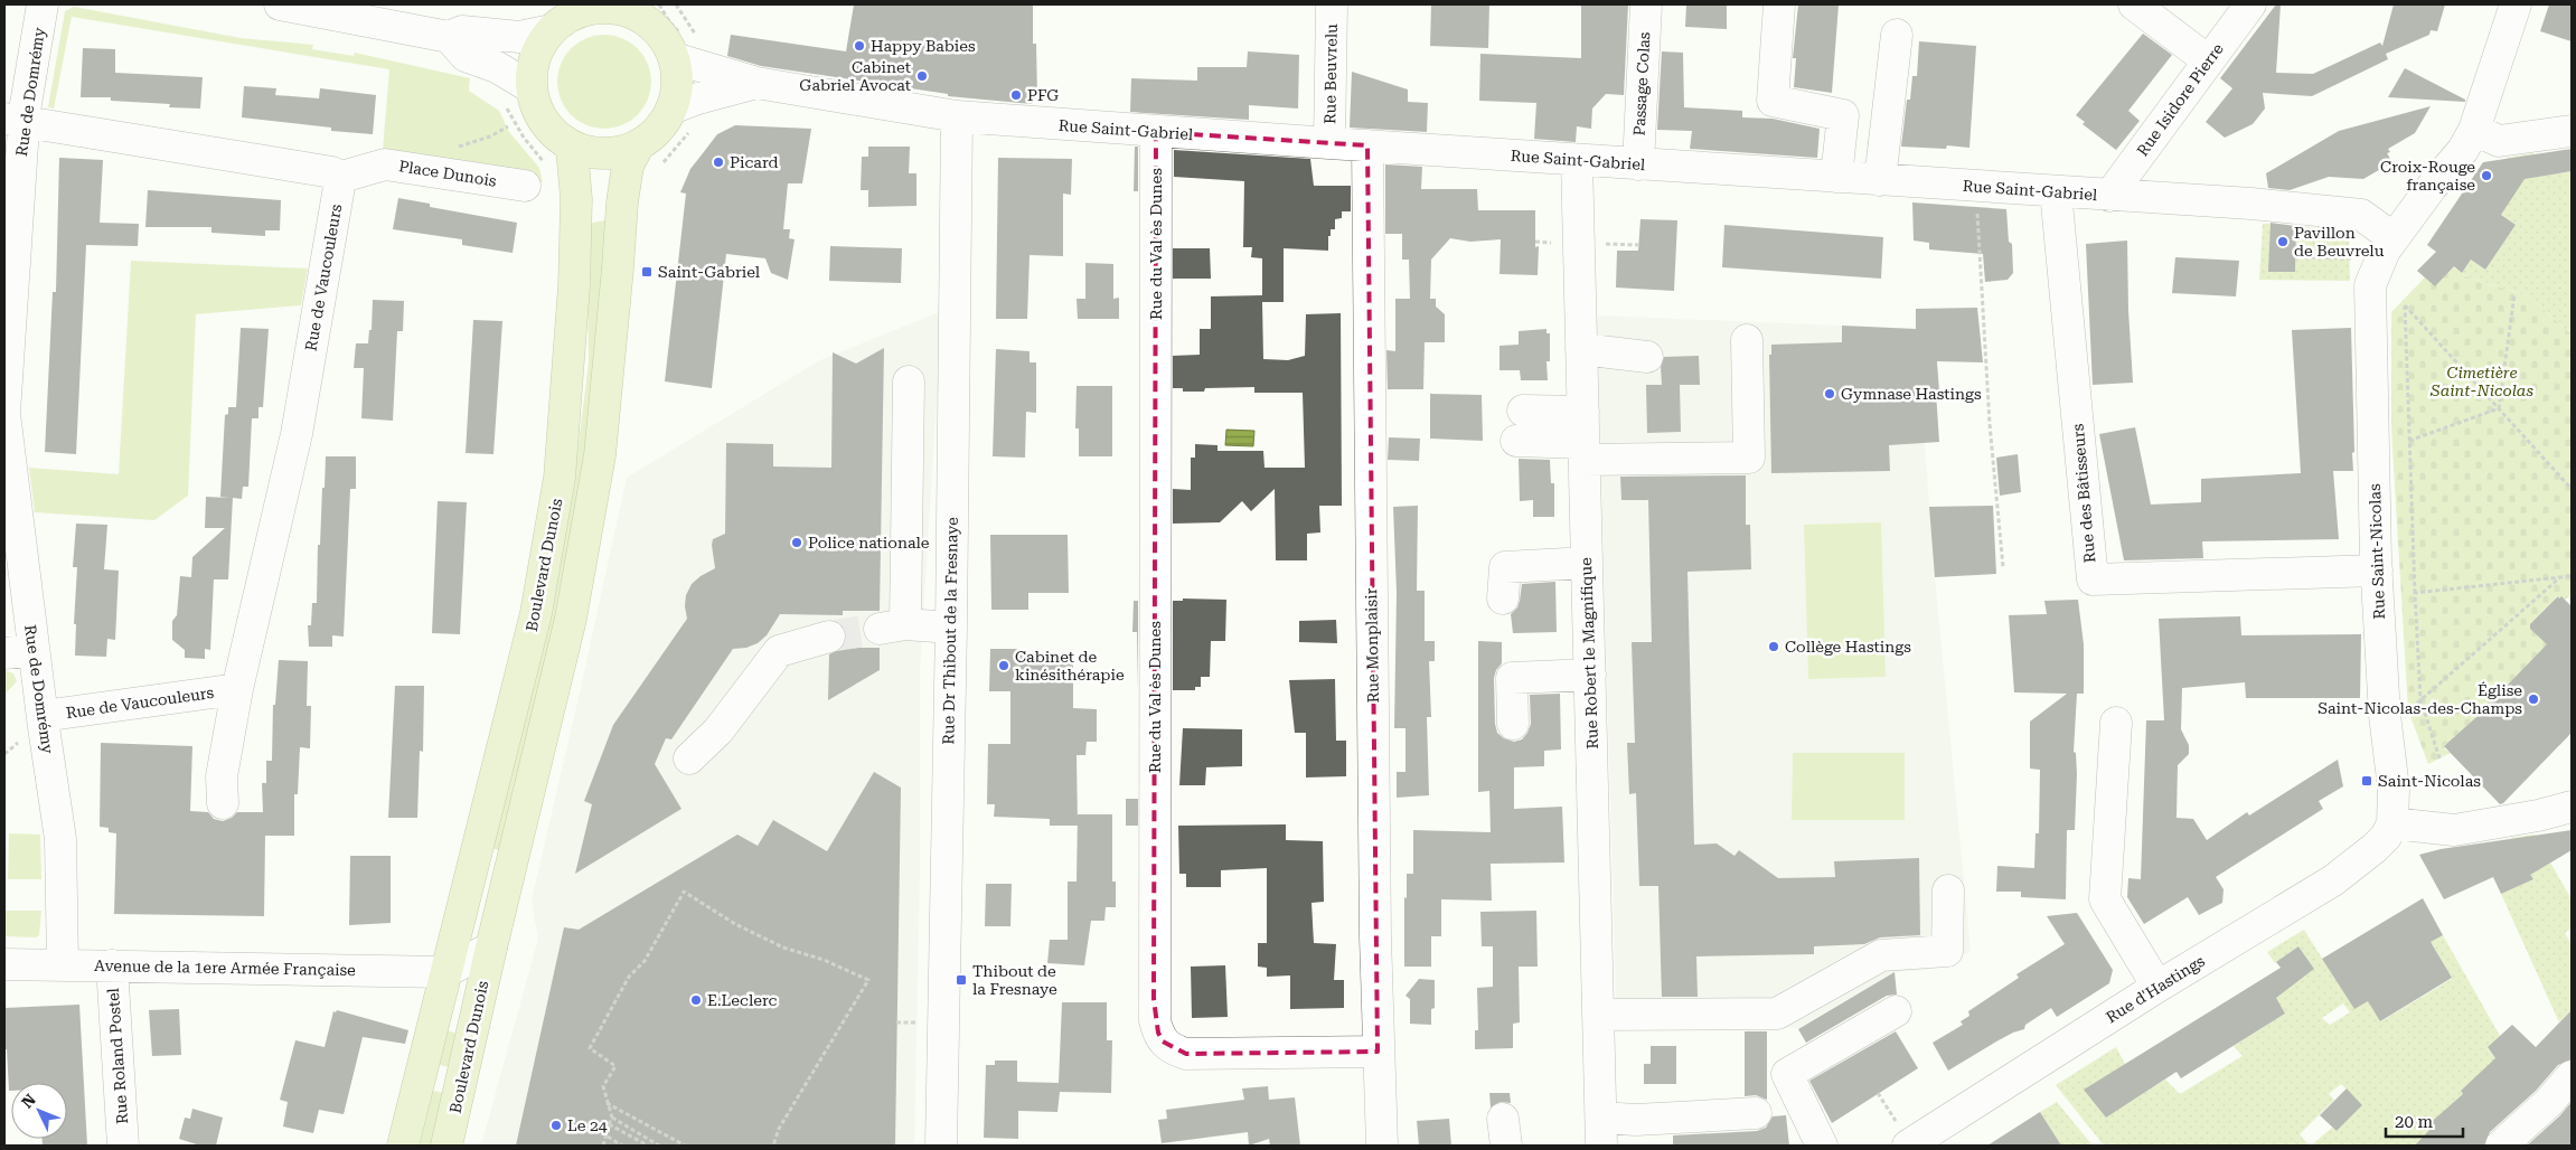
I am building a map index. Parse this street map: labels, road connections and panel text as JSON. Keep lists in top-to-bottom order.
{
  "streets": {
    "main road": ["Boulevard Dunois"],
    "street": [
      "Rue Beuvrelu",
      "Passage Colas",
      "Rue de Domrémy",
      "Rue Isidore Pierre",
      "Rue Saint-Gabriel",
      "Place Dunois",
      "Rue du Val ès Dunes",
      "Rue de Vaucouleurs",
      "Rue des Bâtisseurs",
      "Rue Saint-Nicolas",
      "Rue Dr Thibout de la Fresnaye",
      "Rue Monplaisir",
      "Rue Robert le Magnifique",
      "Avenue de la 1ere Armée Française",
      "Rue d'Hastings",
      "Rue Roland Postel"
    ]
  },
  "crossings": [
    ["Rue Beuvrelu", "Rue Saint-Gabriel"],
    ["Passage Colas", "Rue Saint-Gabriel"],
    ["Rue de Domrémy", "Rue de Vaucouleurs"],
    ["Rue de Domrémy", "Avenue de la 1ere Armée Française"],
    ["Rue Isidore Pierre", "Rue Saint-Gabriel"],
    ["Rue Saint-Gabriel", "Rue du Val ès Dunes"],
    ["Rue Saint-Gabriel", "Rue des Bâtisseurs"],
    ["Rue Saint-Gabriel", "Rue Saint-Nicolas"],
    ["Rue Saint-Gabriel", "Boulevard Dunois"],
    ["Rue Saint-Gabriel", "Rue Dr Thibout de la Fresnaye"],
    ["Rue Saint-Gabriel", "Rue Monplaisir"],
    ["Rue Saint-Gabriel", "Rue Robert le Magnifique"],
    ["Place Dunois", "Rue de Vaucouleurs"],
    ["Rue du Val ès Dunes", "Rue Monplaisir"],
    ["Rue des Bâtisseurs", "Rue Saint-Nicolas"],
    ["Rue Saint-Nicolas", "Rue d'Hastings"],
    ["Boulevard Dunois", "Avenue de la 1ere Armée Française"],
    ["Avenue de la 1ere Armée Française", "Rue Roland Postel"]
  ],
  "parks": ["Cimetière Saint-Nicolas"],
  "places": {
    "other": [
      "Happy Babies",
      "Cabinet Gabriel Avocat",
      "PFG",
      "Picard",
      "Croix-Rouge française",
      "Pavillon de Beuvrelu",
      "Gymnase Hastings",
      "Police nationale",
      "Collège Hastings",
      "Cabinet de kinésithérapie",
      "Église Saint-Nicolas-des-Champs",
      "E.Leclerc",
      "Le 24"
    ],
    "transit": ["Saint-Gabriel", "Saint-Nicolas", "Thibout de la Fresnaye"]
  },
  "scale_bar": "20 m",
  "north": "top left"
}
